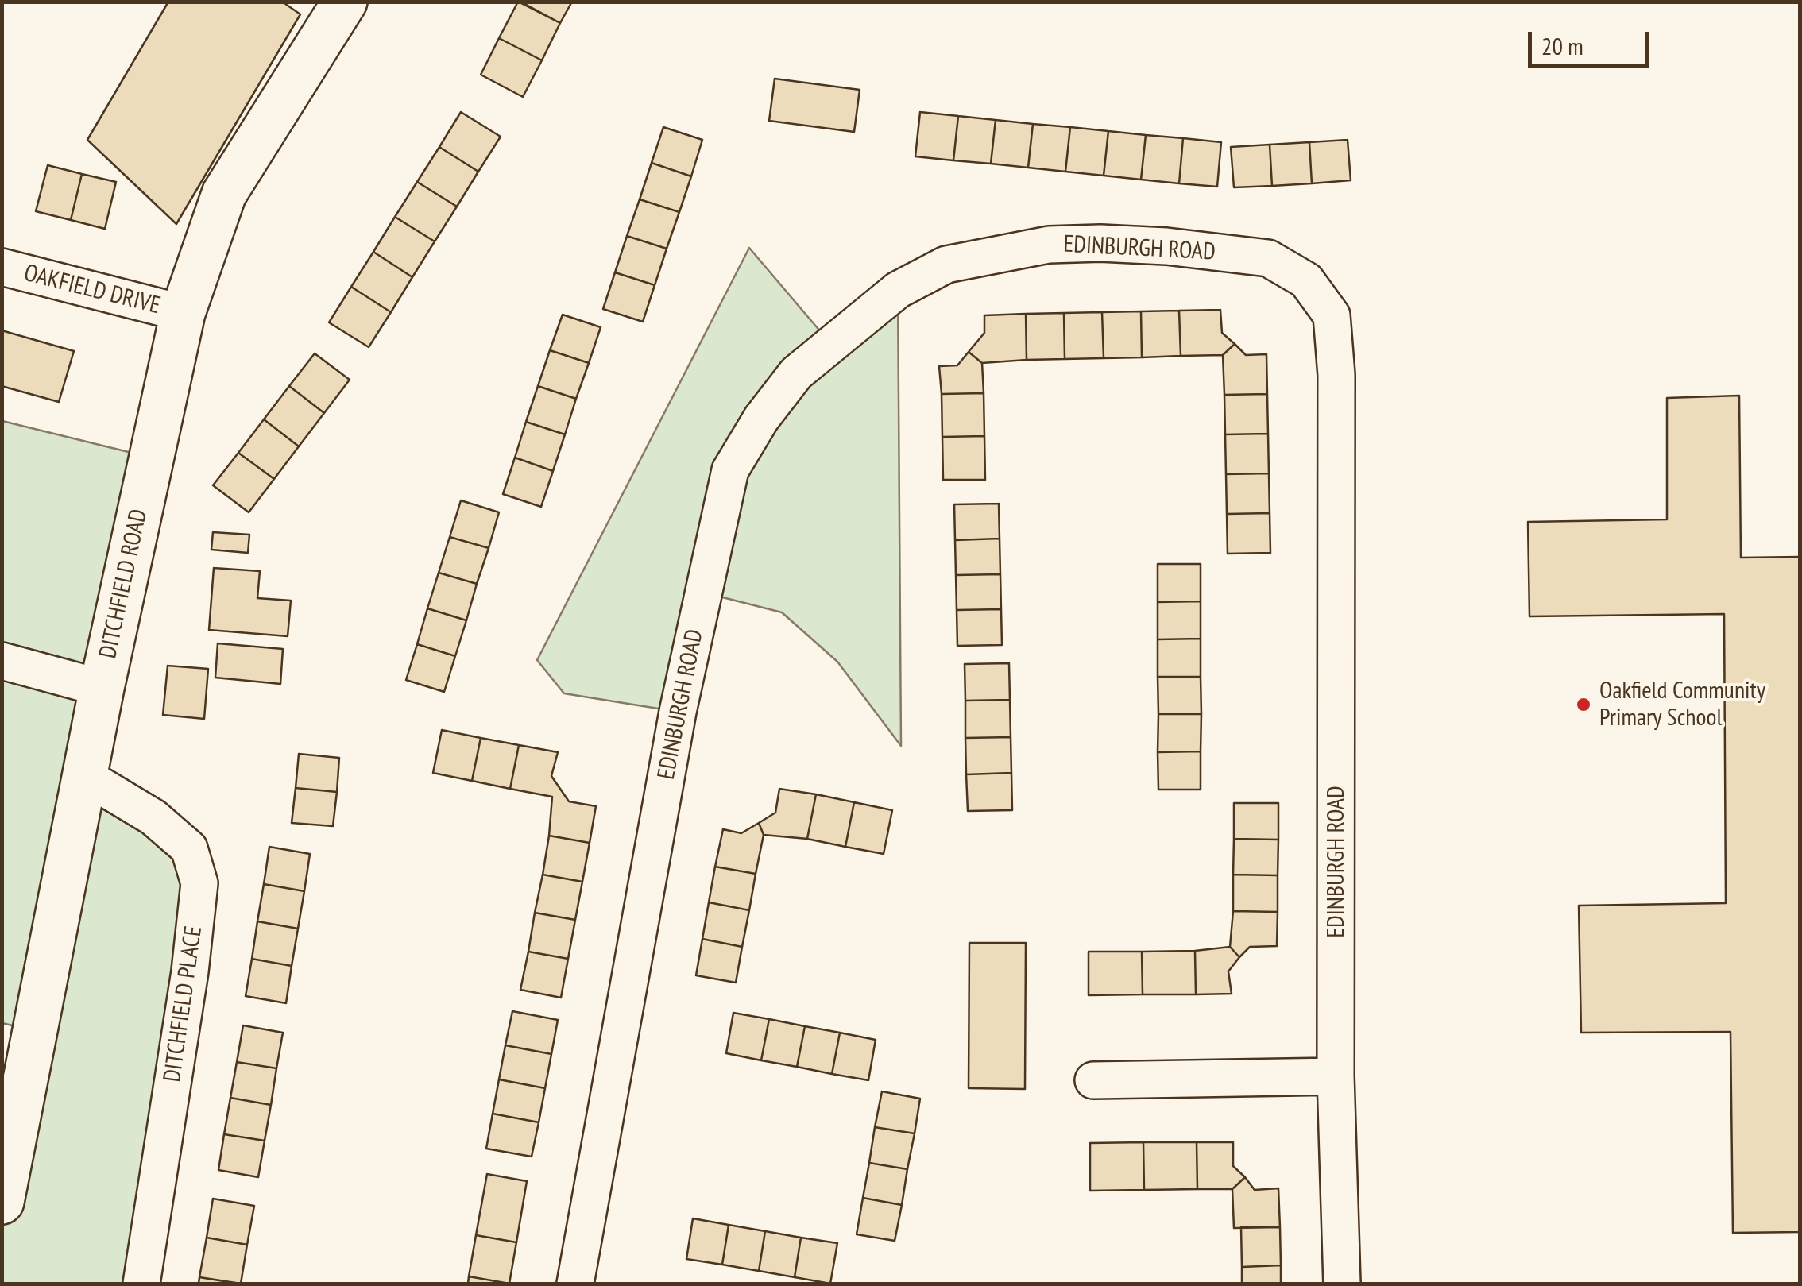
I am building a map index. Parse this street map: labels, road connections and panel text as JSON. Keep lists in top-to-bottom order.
{
  "streets": {
    "street": [
      "EDINBURGH ROAD",
      "OAKFIELD DRIVE",
      "DITCHFIELD ROAD",
      "DITCHFIELD PLACE"
    ]
  },
  "crossings": [
    ["OAKFIELD DRIVE", "DITCHFIELD ROAD"],
    ["DITCHFIELD ROAD", "DITCHFIELD PLACE"]
  ],
  "places": ["Oakfield Community Primary School"],
  "scale_bar": "20 m"
}
